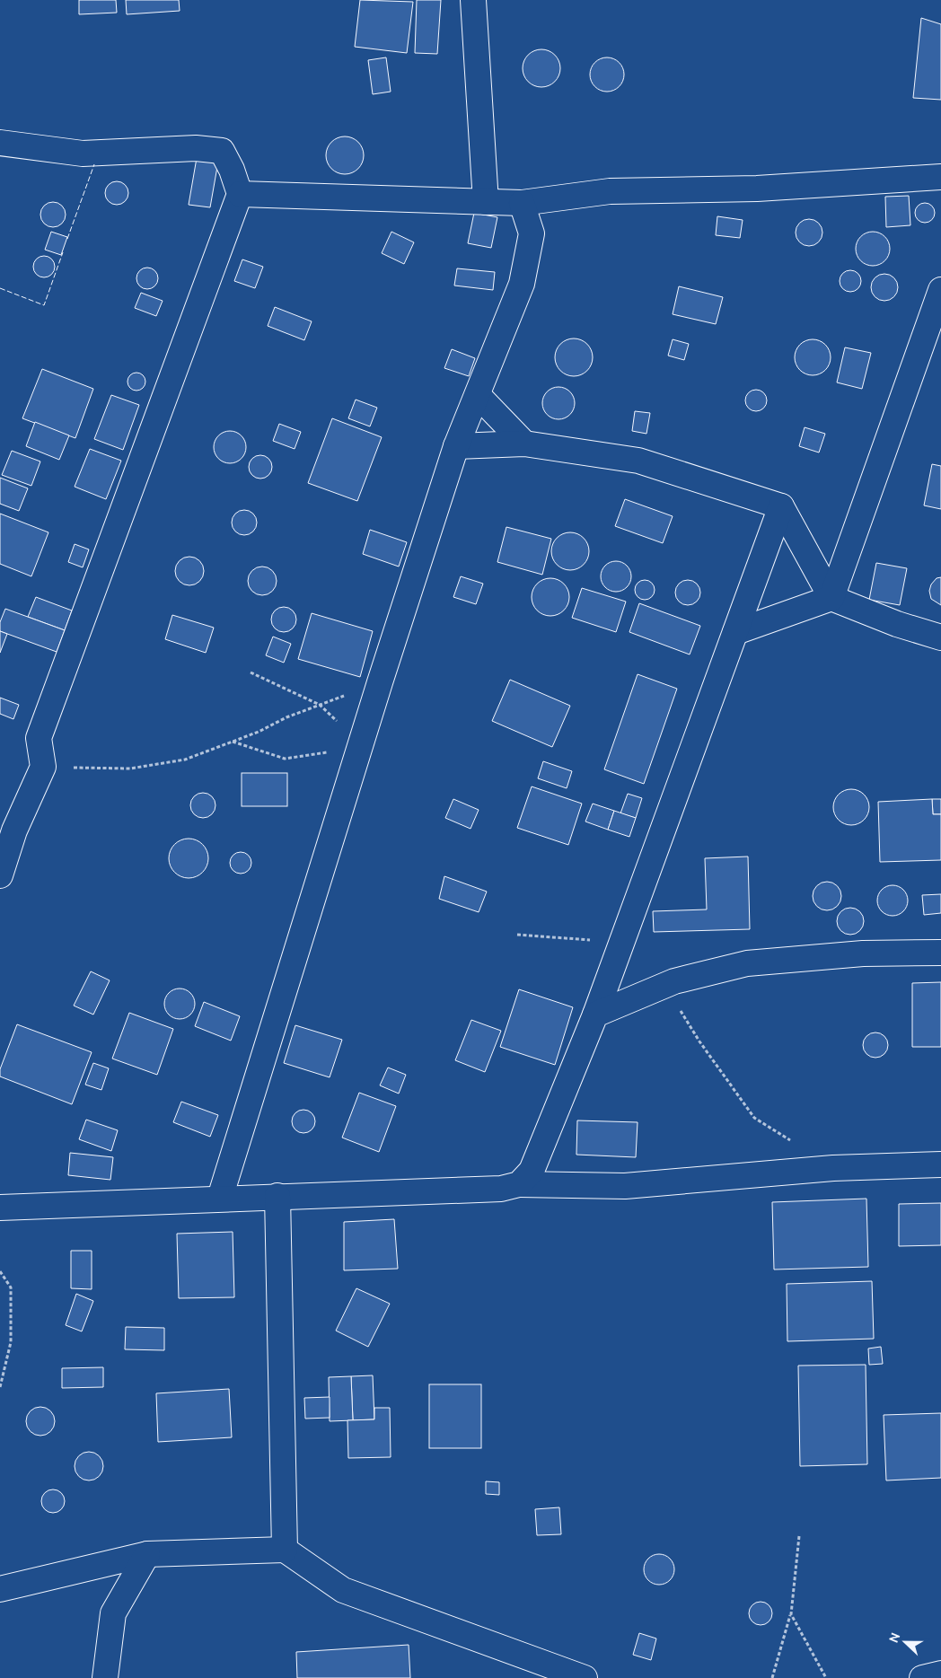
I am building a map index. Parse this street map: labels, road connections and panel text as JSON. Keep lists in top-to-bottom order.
{
  "north": "left"
}
